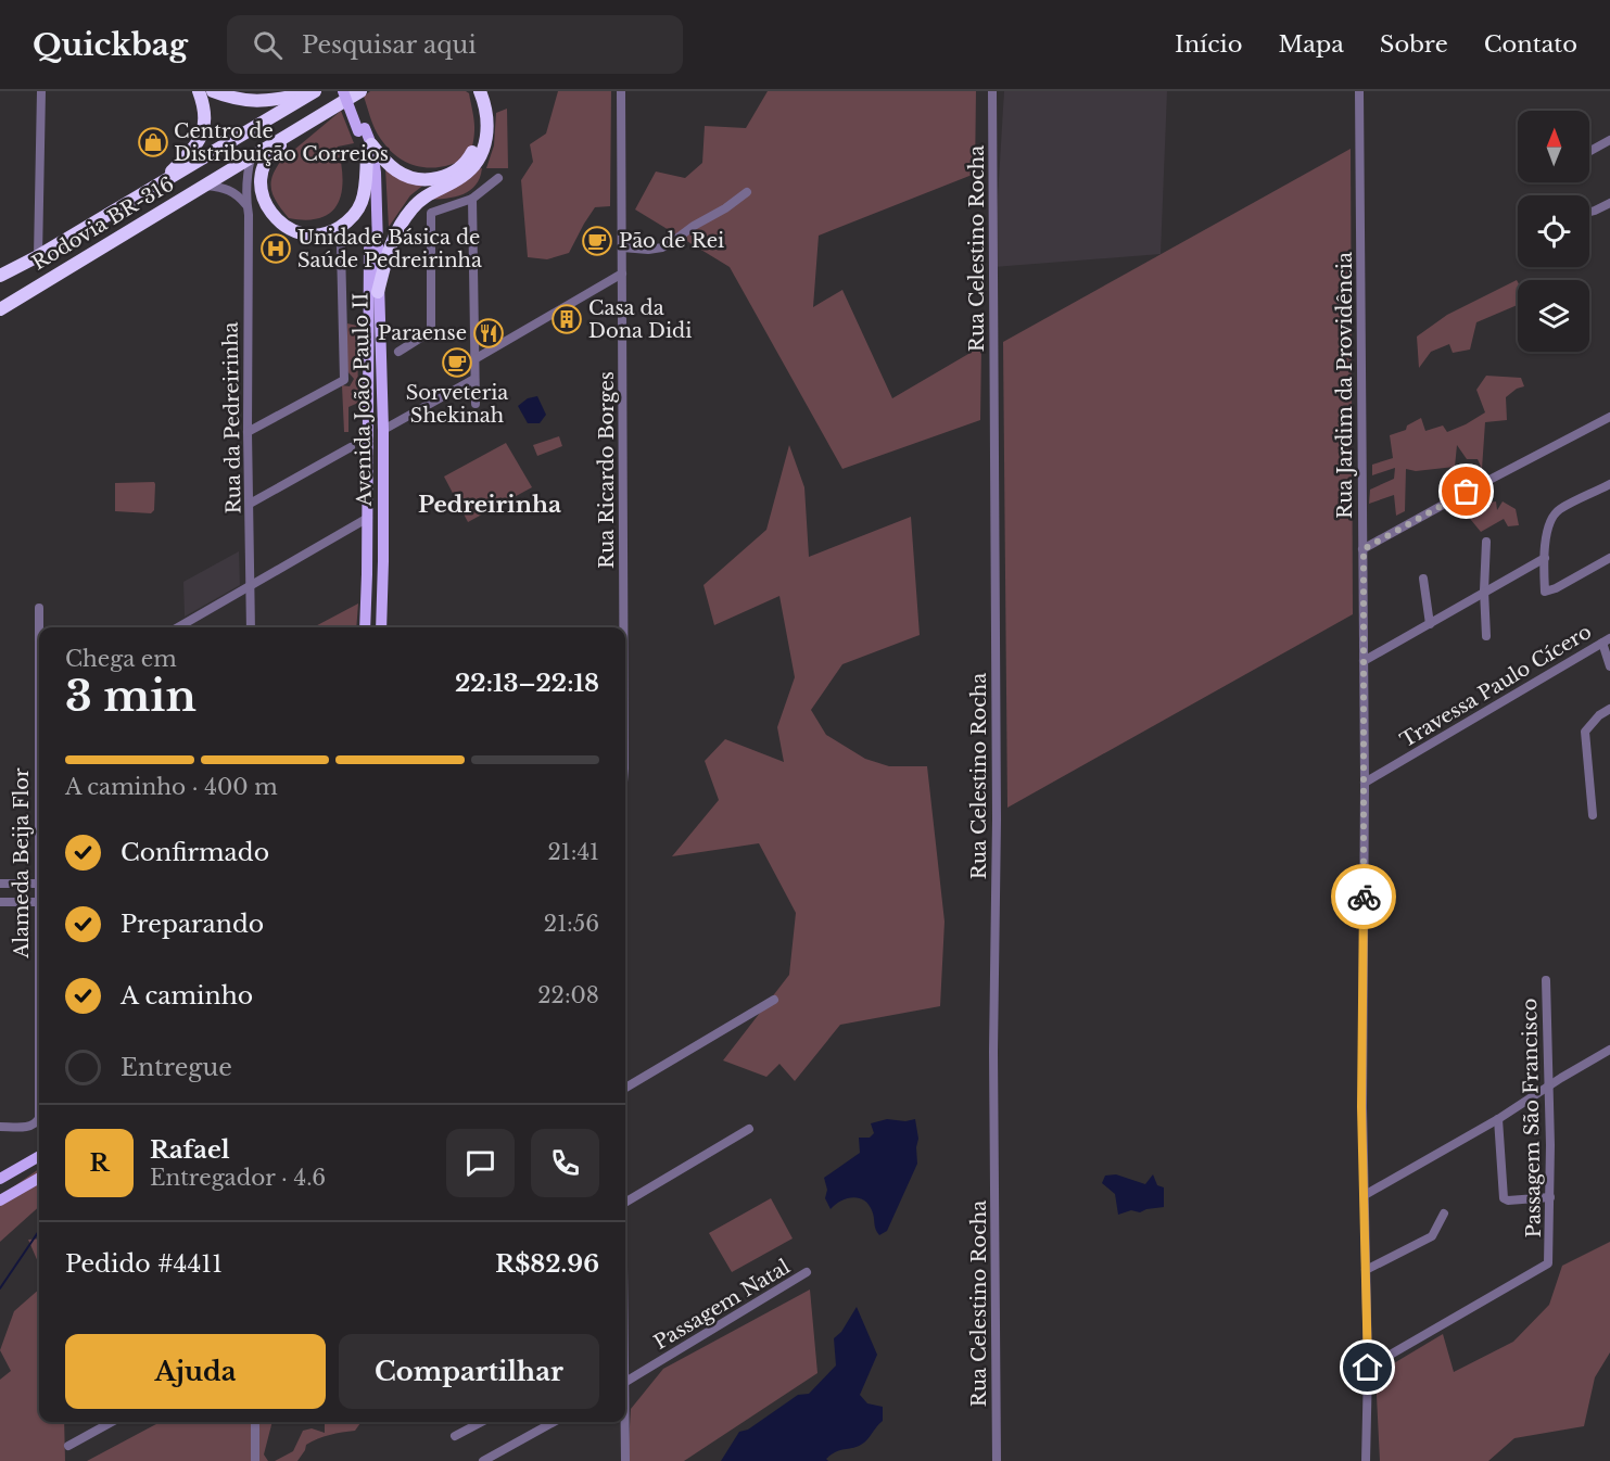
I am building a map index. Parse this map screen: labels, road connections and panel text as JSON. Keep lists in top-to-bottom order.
{
  "streets": {
    "highway": ["Rodovia BR-316"],
    "main road": ["Avenida João Paulo II"],
    "street": [
      "Rua Celestino Rocha",
      "Rua Jardim da Providência",
      "Rua da Pedreirinha",
      "Rua Ricardo Borges",
      "Travessa Paulo Cícero",
      "Alameda Beija Flor",
      "Passagem São Francisco",
      "Passagem Natal"
    ]
  },
  "crossings": [
    ["Rodovia BR-316", "Rua da Pedreirinha"],
    ["Rua Jardim da Providência", "Travessa Paulo Cícero"],
    ["Rua Jardim da Providência", "Passagem São Francisco"]
  ],
  "districts": ["Pedreirinha"],
  "places": {
    "shop": ["Centro de Distribuição Correios"],
    "cafe": ["Pão de Rei", "Sorveteria Shekinah"],
    "hospital": ["Unidade Básica de Saúde Pedreirinha"],
    "building": ["Casa da Dona Didi"],
    "restaurant": ["Paraense"]
  },
  "north": "top",
  "page": {
    "header": "Quickbag",
    "search": "Pesquisar aqui",
    "nav": [
      "Início",
      "Mapa",
      "Sobre",
      "Contato"
    ],
    "heading": ["3 min", "Chega em", "22:13–22:18"],
    "panel": [
      "Rafael",
      "Entregador · 4.6",
      "Pedido #4411",
      "R$82.96"
    ],
    "bar": "A caminho · 400 m",
    "list": [
      ["Confirmado", "21:41"],
      ["Preparando", "21:56"],
      ["A caminho", "22:08"],
      "Entregue"
    ],
    "round": "R",
    "buttons": ["Ajuda", "Compartilhar"]
  }
}
